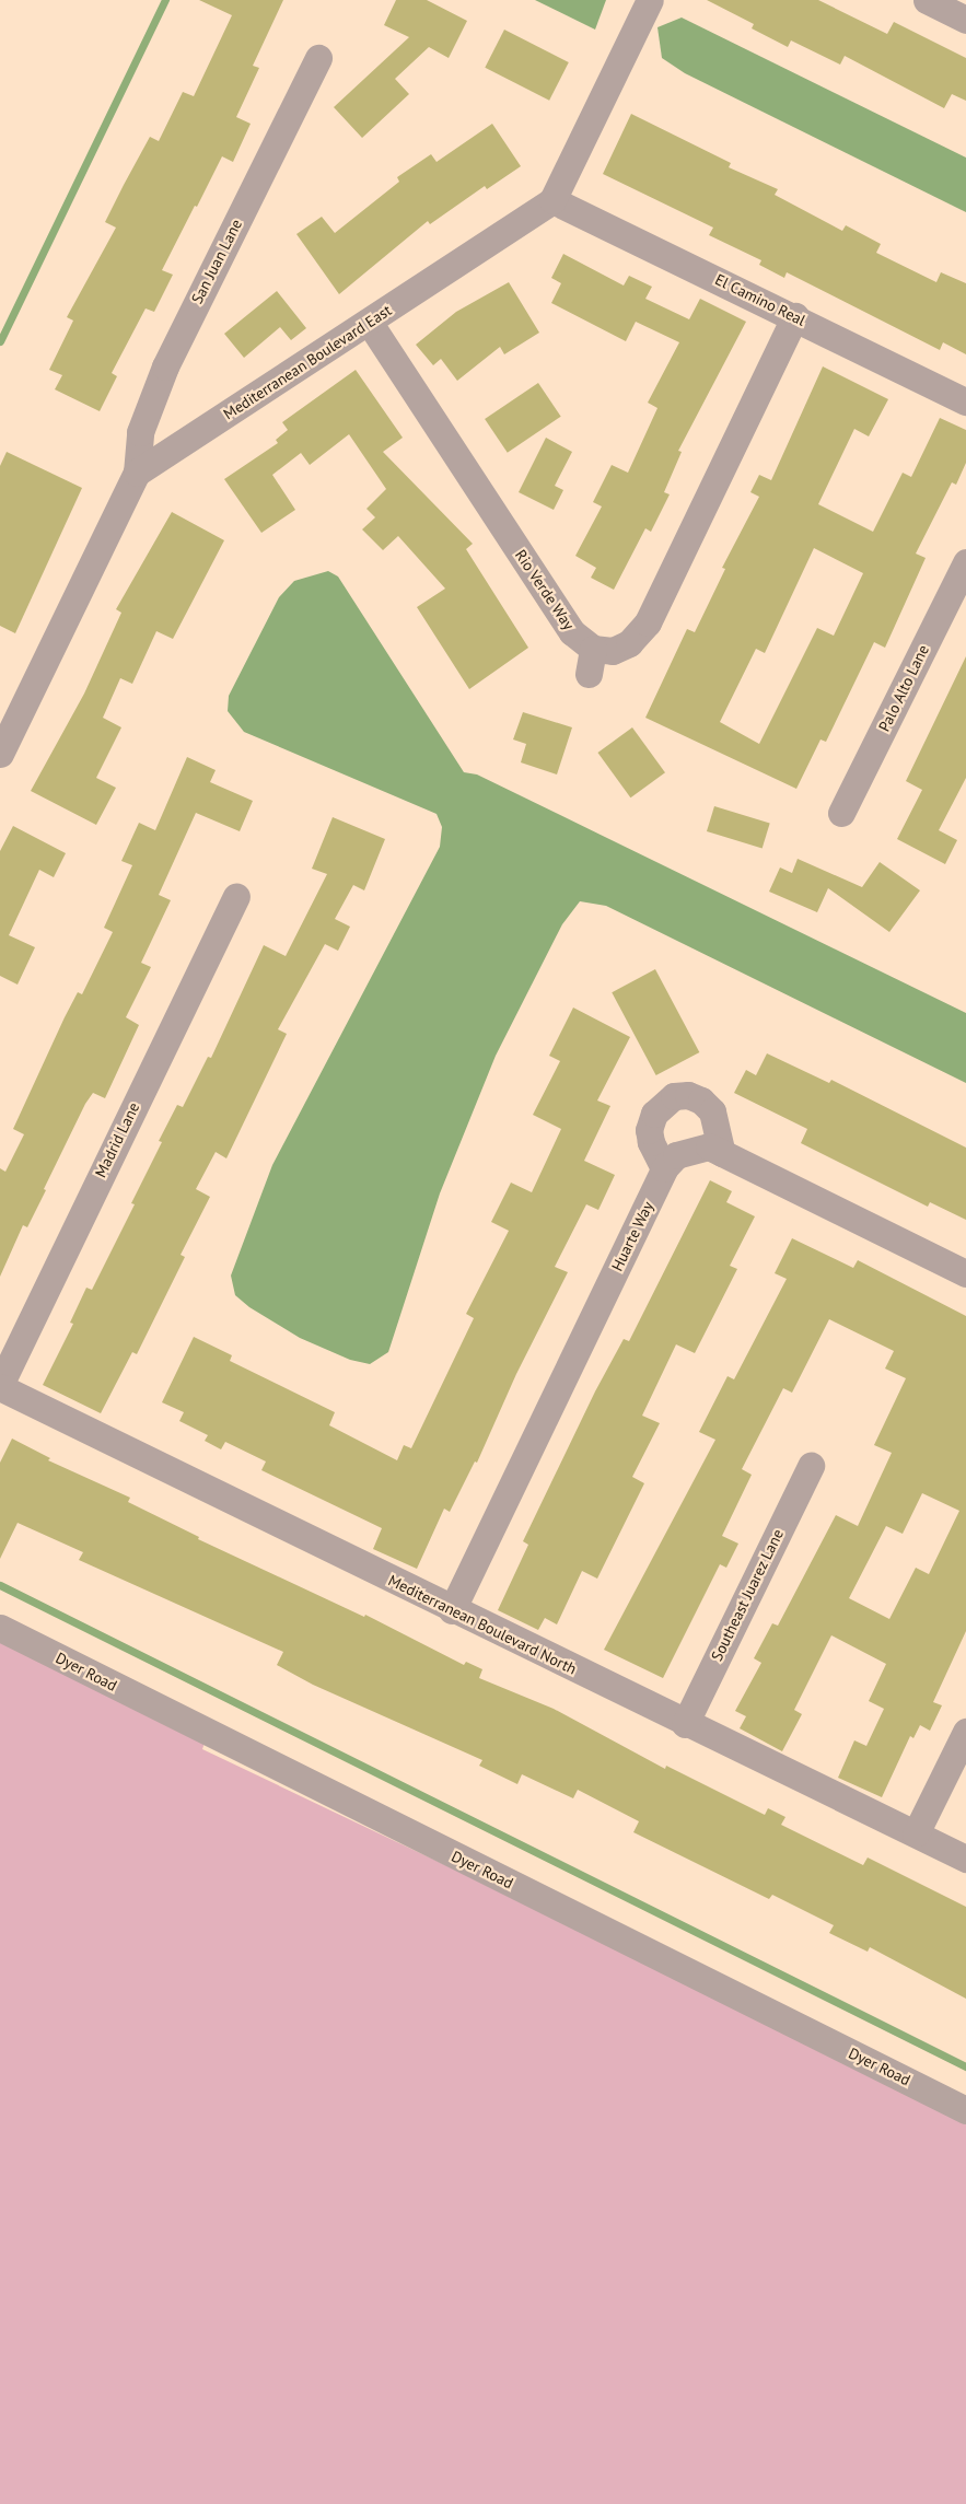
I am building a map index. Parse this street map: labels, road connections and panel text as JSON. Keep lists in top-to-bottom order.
{
  "streets": {
    "street": [
      "San Juan Lane",
      "El Camino Real",
      "Mediterranean Boulevard East",
      "Rio Verde Way",
      "Palo Alto Lane",
      "Madrid Lane",
      "Huarte Way",
      "Southeast Juarez Lane",
      "Mediterranean Boulevard North",
      "Dyer Road"
    ]
  },
  "crossings": [
    ["San Juan Lane", "Mediterranean Boulevard East"],
    ["El Camino Real", "Mediterranean Boulevard East"],
    ["El Camino Real", "Rio Verde Way"],
    ["Mediterranean Boulevard East", "Rio Verde Way"],
    ["Madrid Lane", "Mediterranean Boulevard North"],
    ["Huarte Way", "Mediterranean Boulevard North"],
    ["Southeast Juarez Lane", "Mediterranean Boulevard North"]
  ]
}
